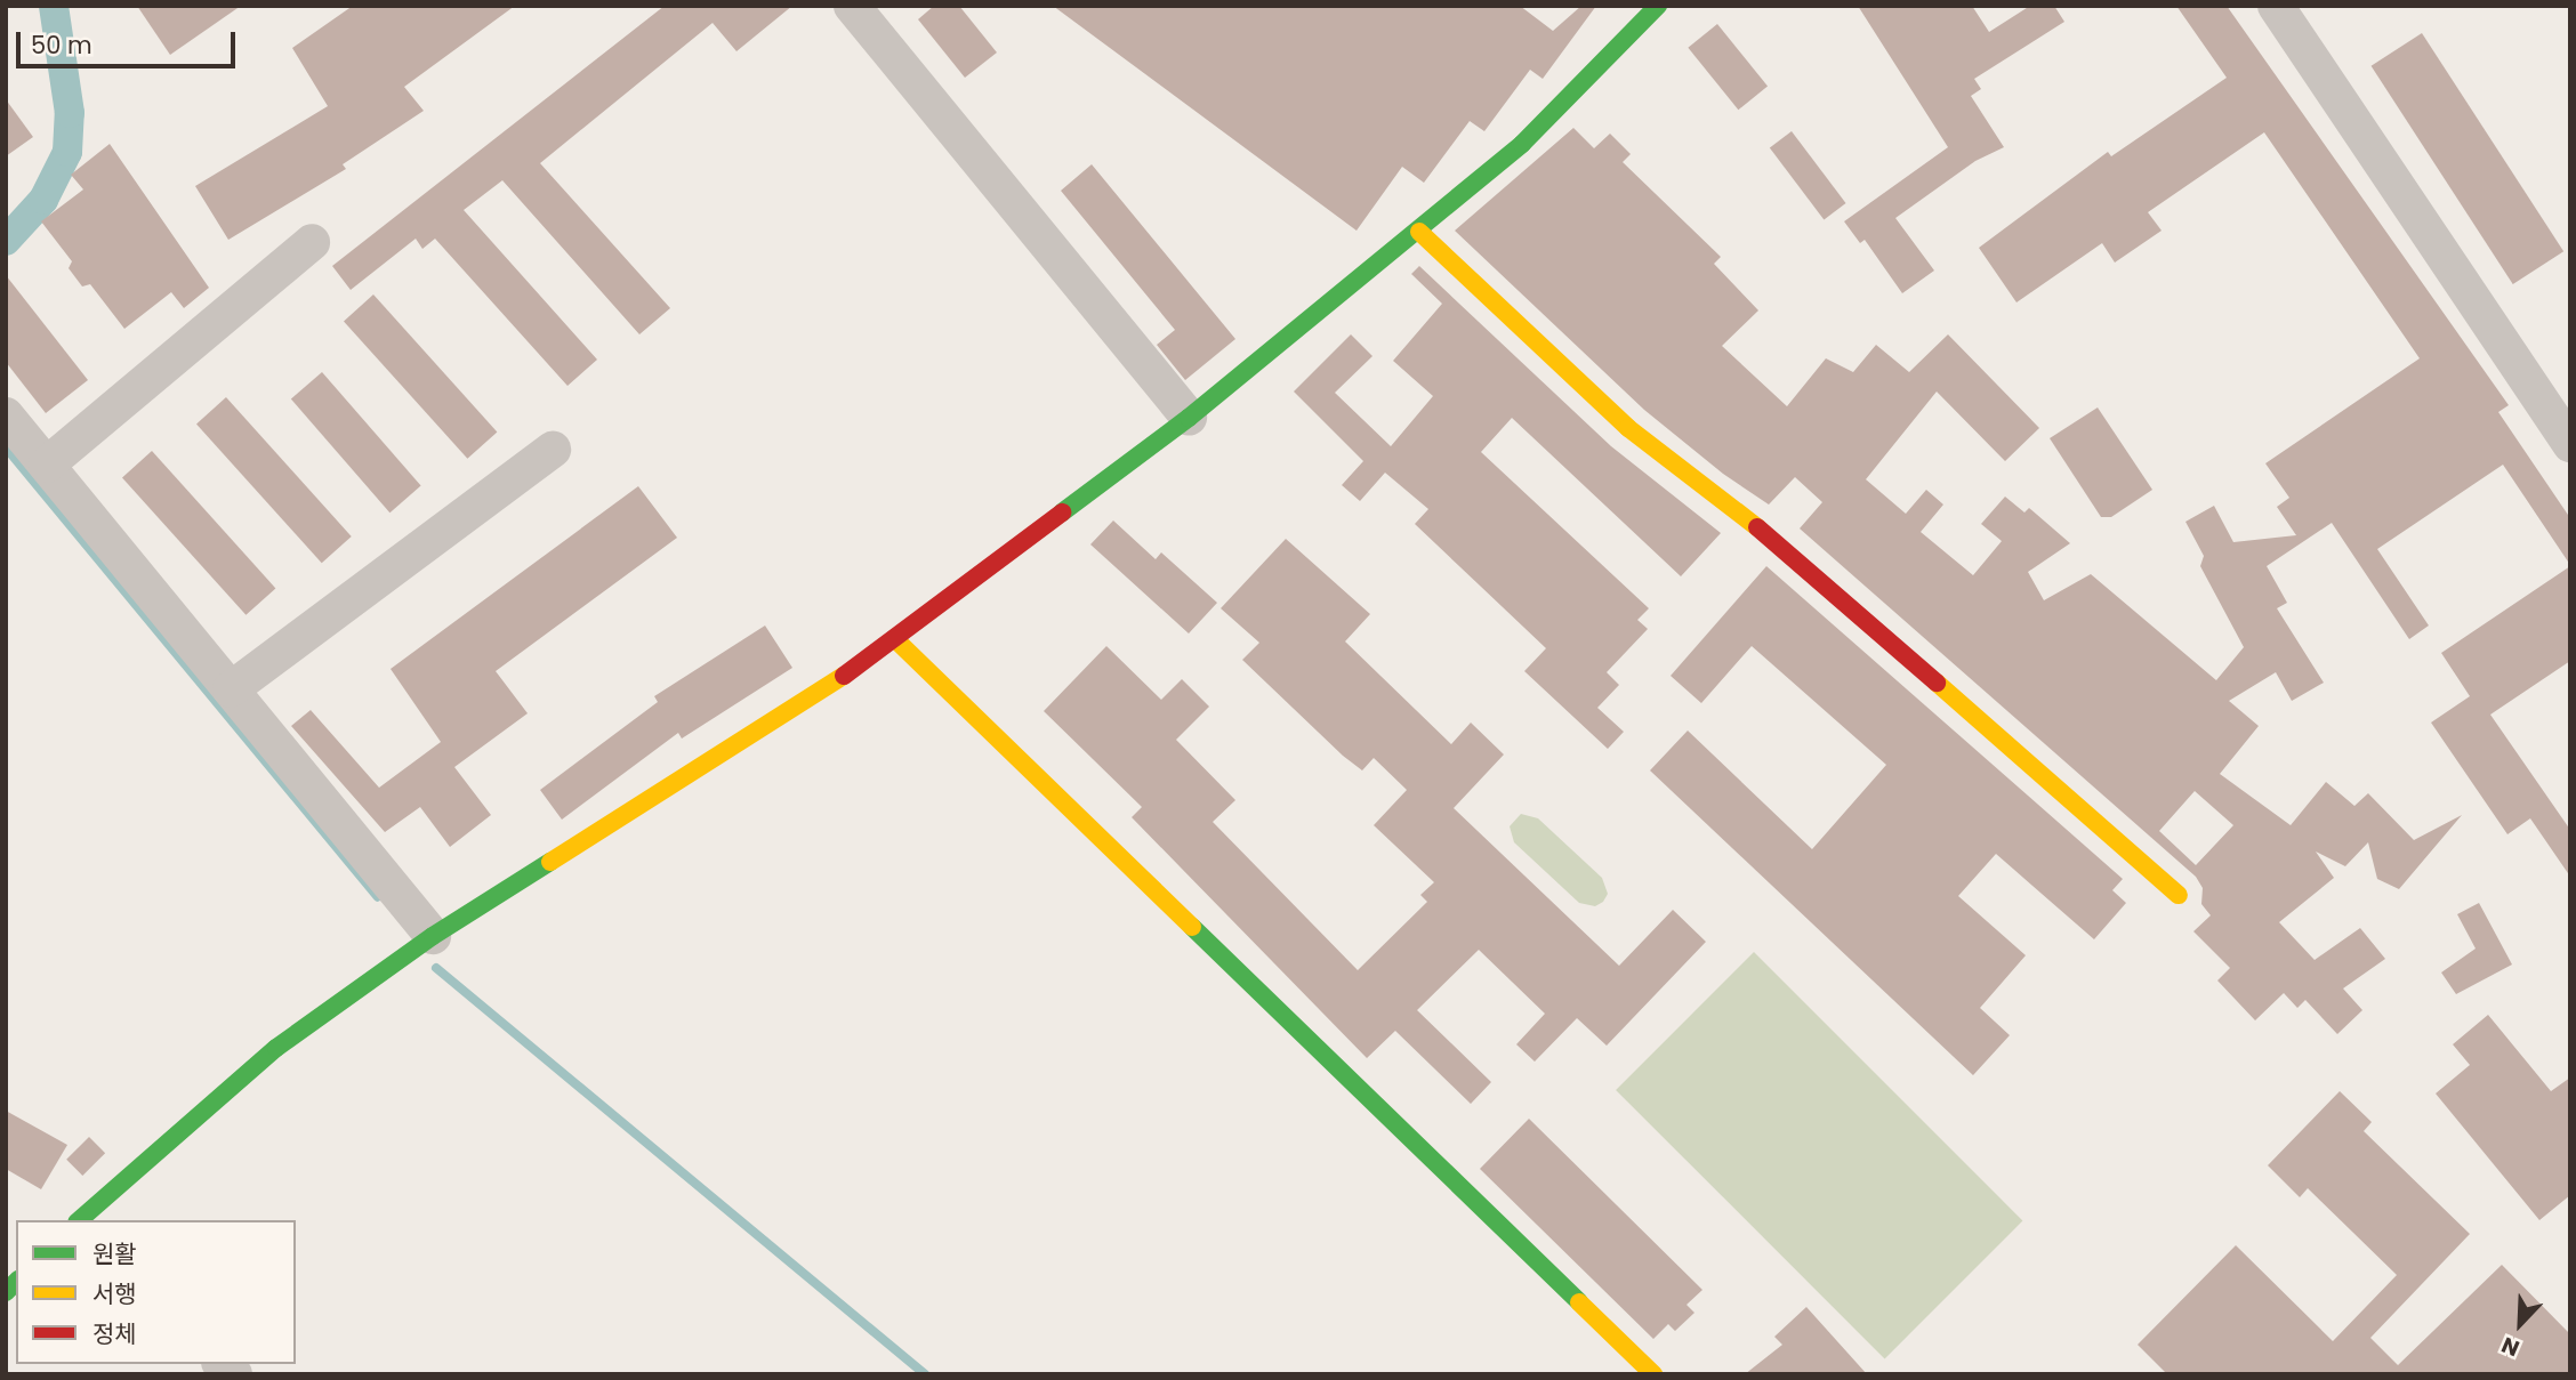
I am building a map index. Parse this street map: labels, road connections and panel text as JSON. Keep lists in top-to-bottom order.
{
  "legend": ["원활", "서행", "정체"],
  "scale_bar": "50 m",
  "north": "bottom left"
}
